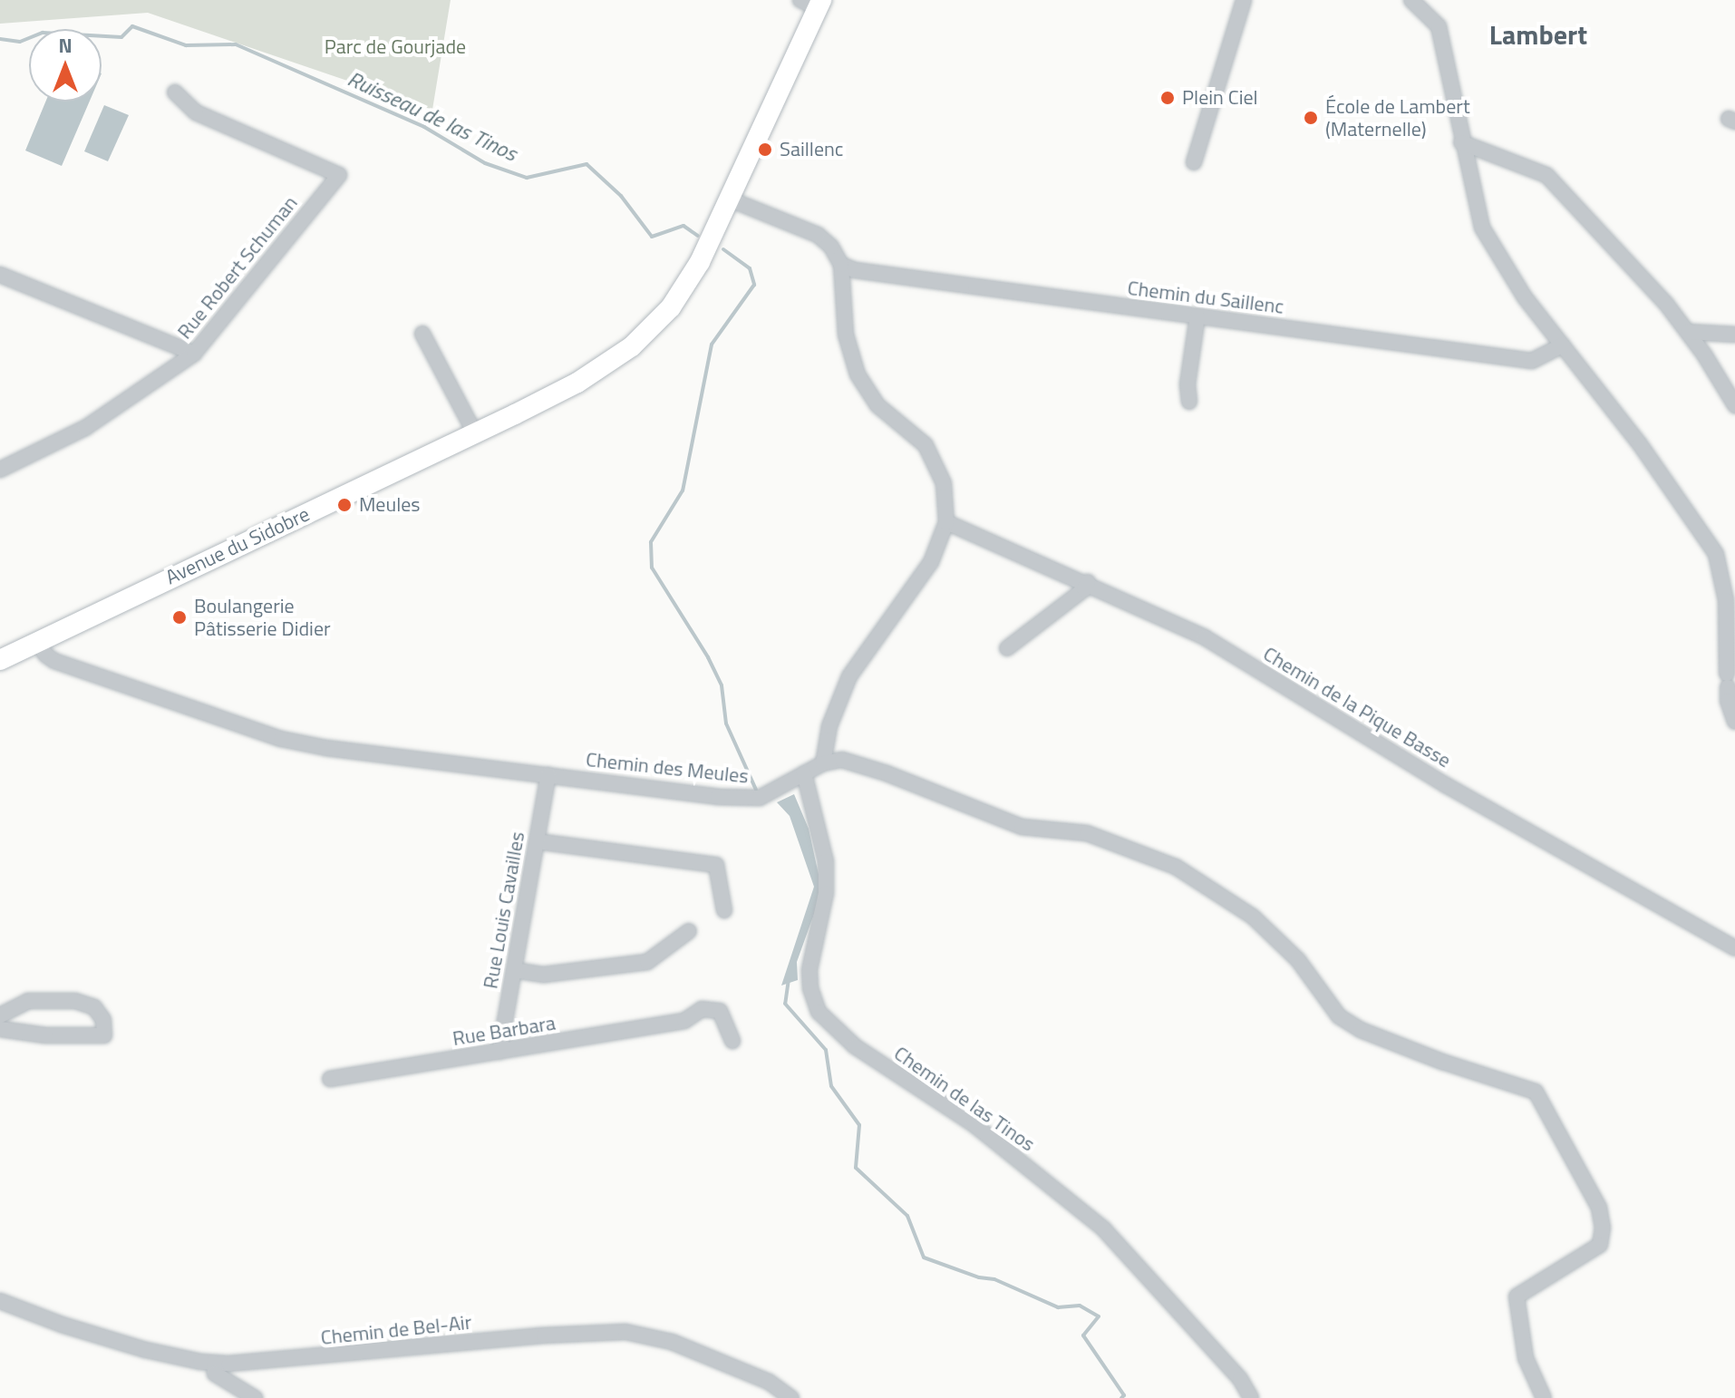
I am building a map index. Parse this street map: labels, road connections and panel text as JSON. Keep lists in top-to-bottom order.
{
  "streets": {
    "main road": ["Avenue du Sidobre"],
    "street": [
      "Rue Robert Schuman",
      "Chemin du Saillenc",
      "Chemin de la Pique Basse",
      "Chemin des Meules",
      "Rue Louis Cavailles",
      "Rue Barbara",
      "Chemin de las Tinos",
      "Chemin de Bel-Air"
    ]
  },
  "crossings": [
    ["Avenue du Sidobre", "Chemin des Meules"],
    ["Chemin des Meules", "Rue Louis Cavailles"],
    ["Chemin des Meules", "Chemin de las Tinos"],
    ["Rue Louis Cavailles", "Rue Barbara"]
  ],
  "districts": ["Lambert"],
  "water": ["Ruisseau de las Tinos"],
  "parks": ["Parc de Gourjade"],
  "places": [
    "Plein Ciel",
    "École de Lambert (Maternelle)",
    "Saillenc",
    "Meules",
    "Boulangerie Pâtisserie Didier"
  ],
  "north": "top"
}
